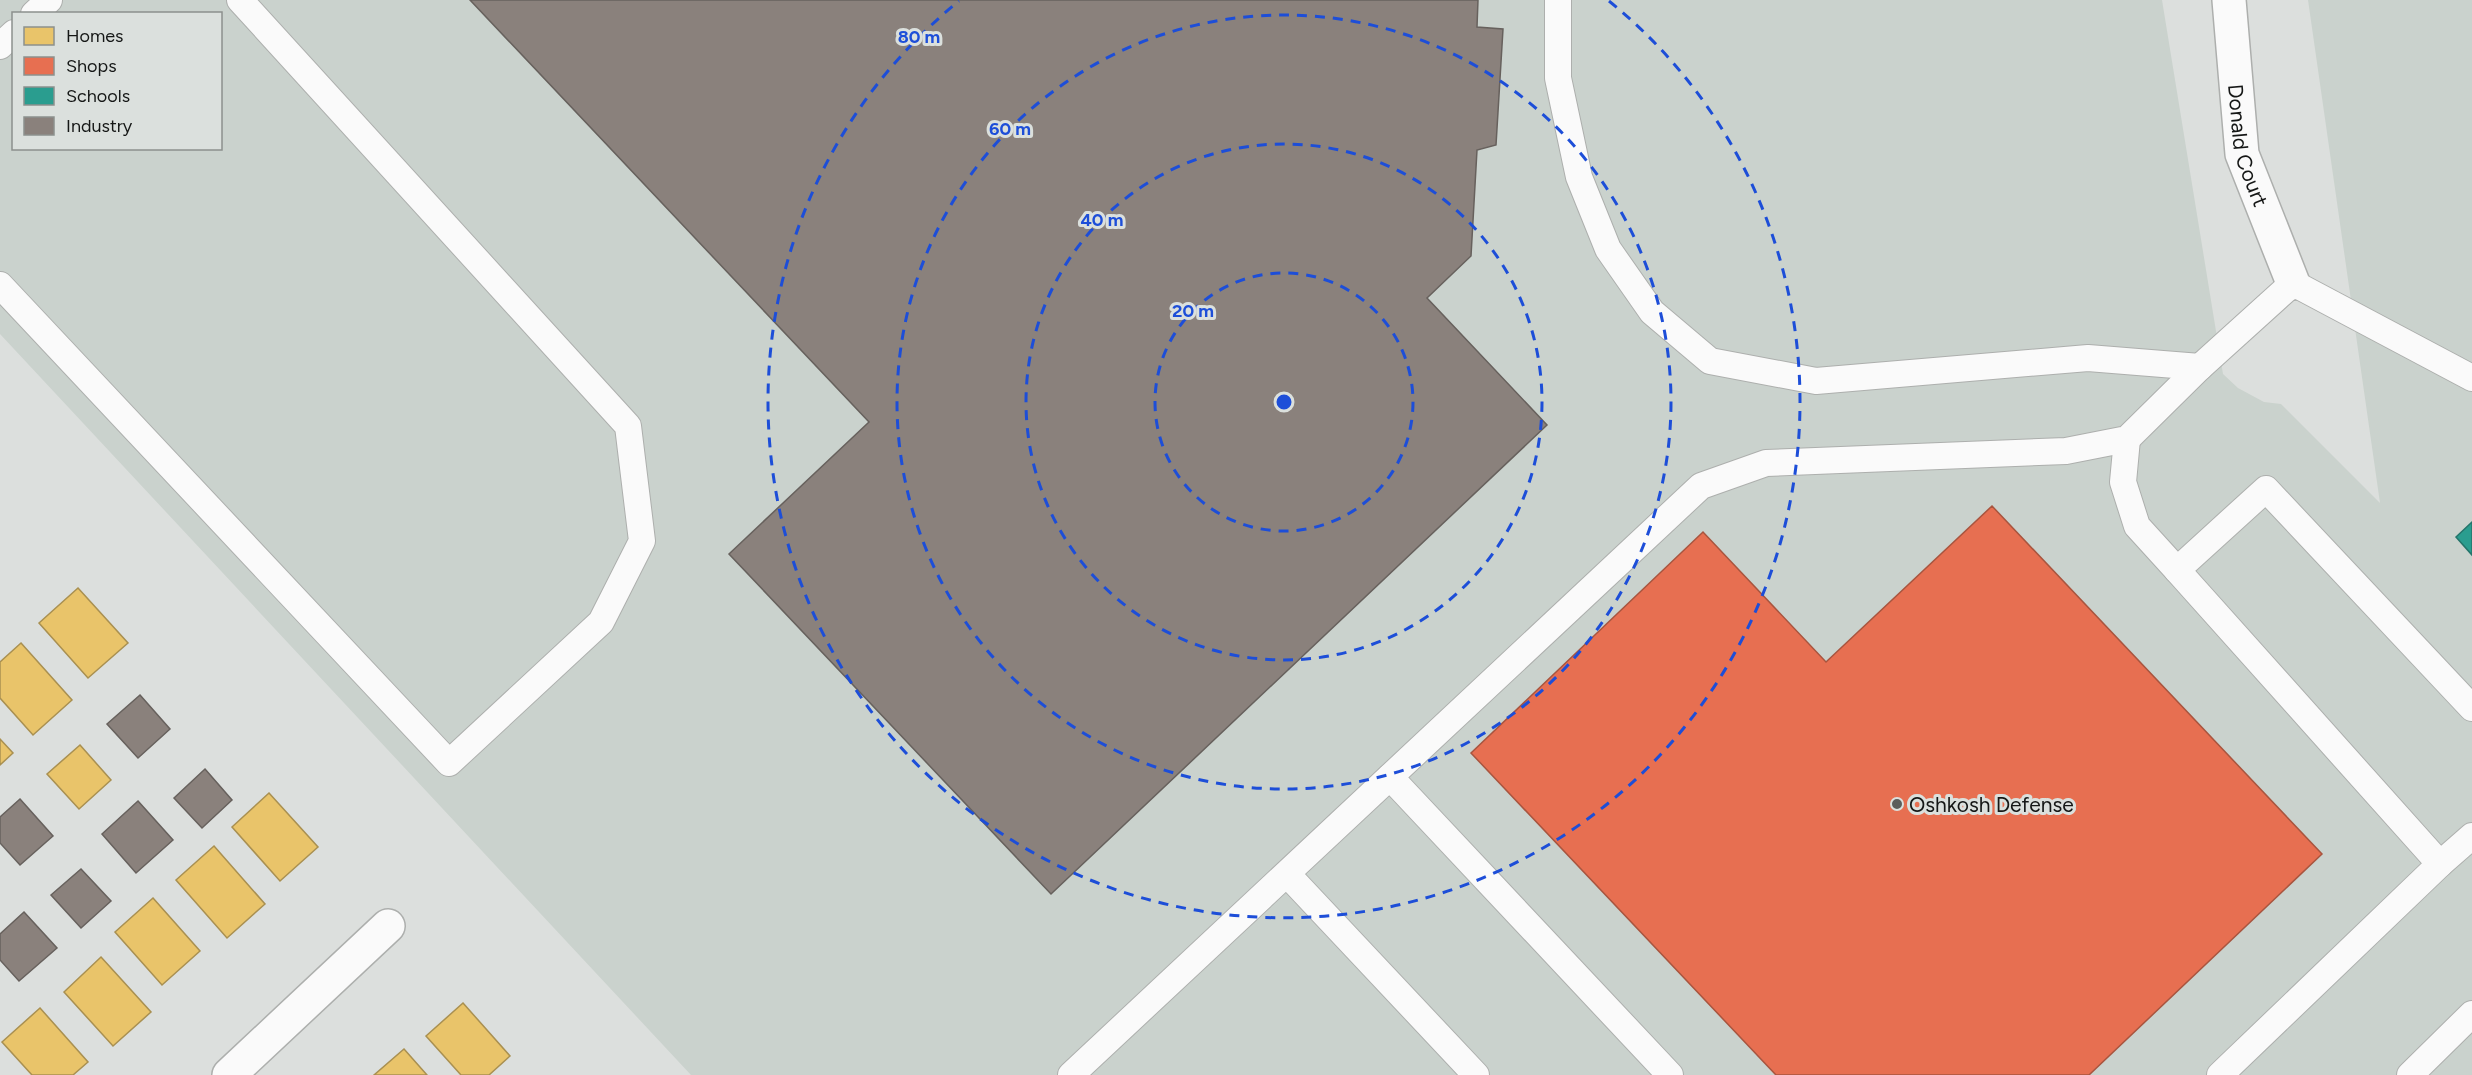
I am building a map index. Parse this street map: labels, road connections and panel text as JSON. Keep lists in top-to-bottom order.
{
  "streets": {
    "street": ["Donald Court"]
  },
  "places": ["Oshkosh Defense"],
  "legend": [
    "Homes",
    "Shops",
    "Schools",
    "Industry"
  ],
  "rings": [
    "80 m",
    "60 m",
    "40 m",
    "20 m"
  ]
}
